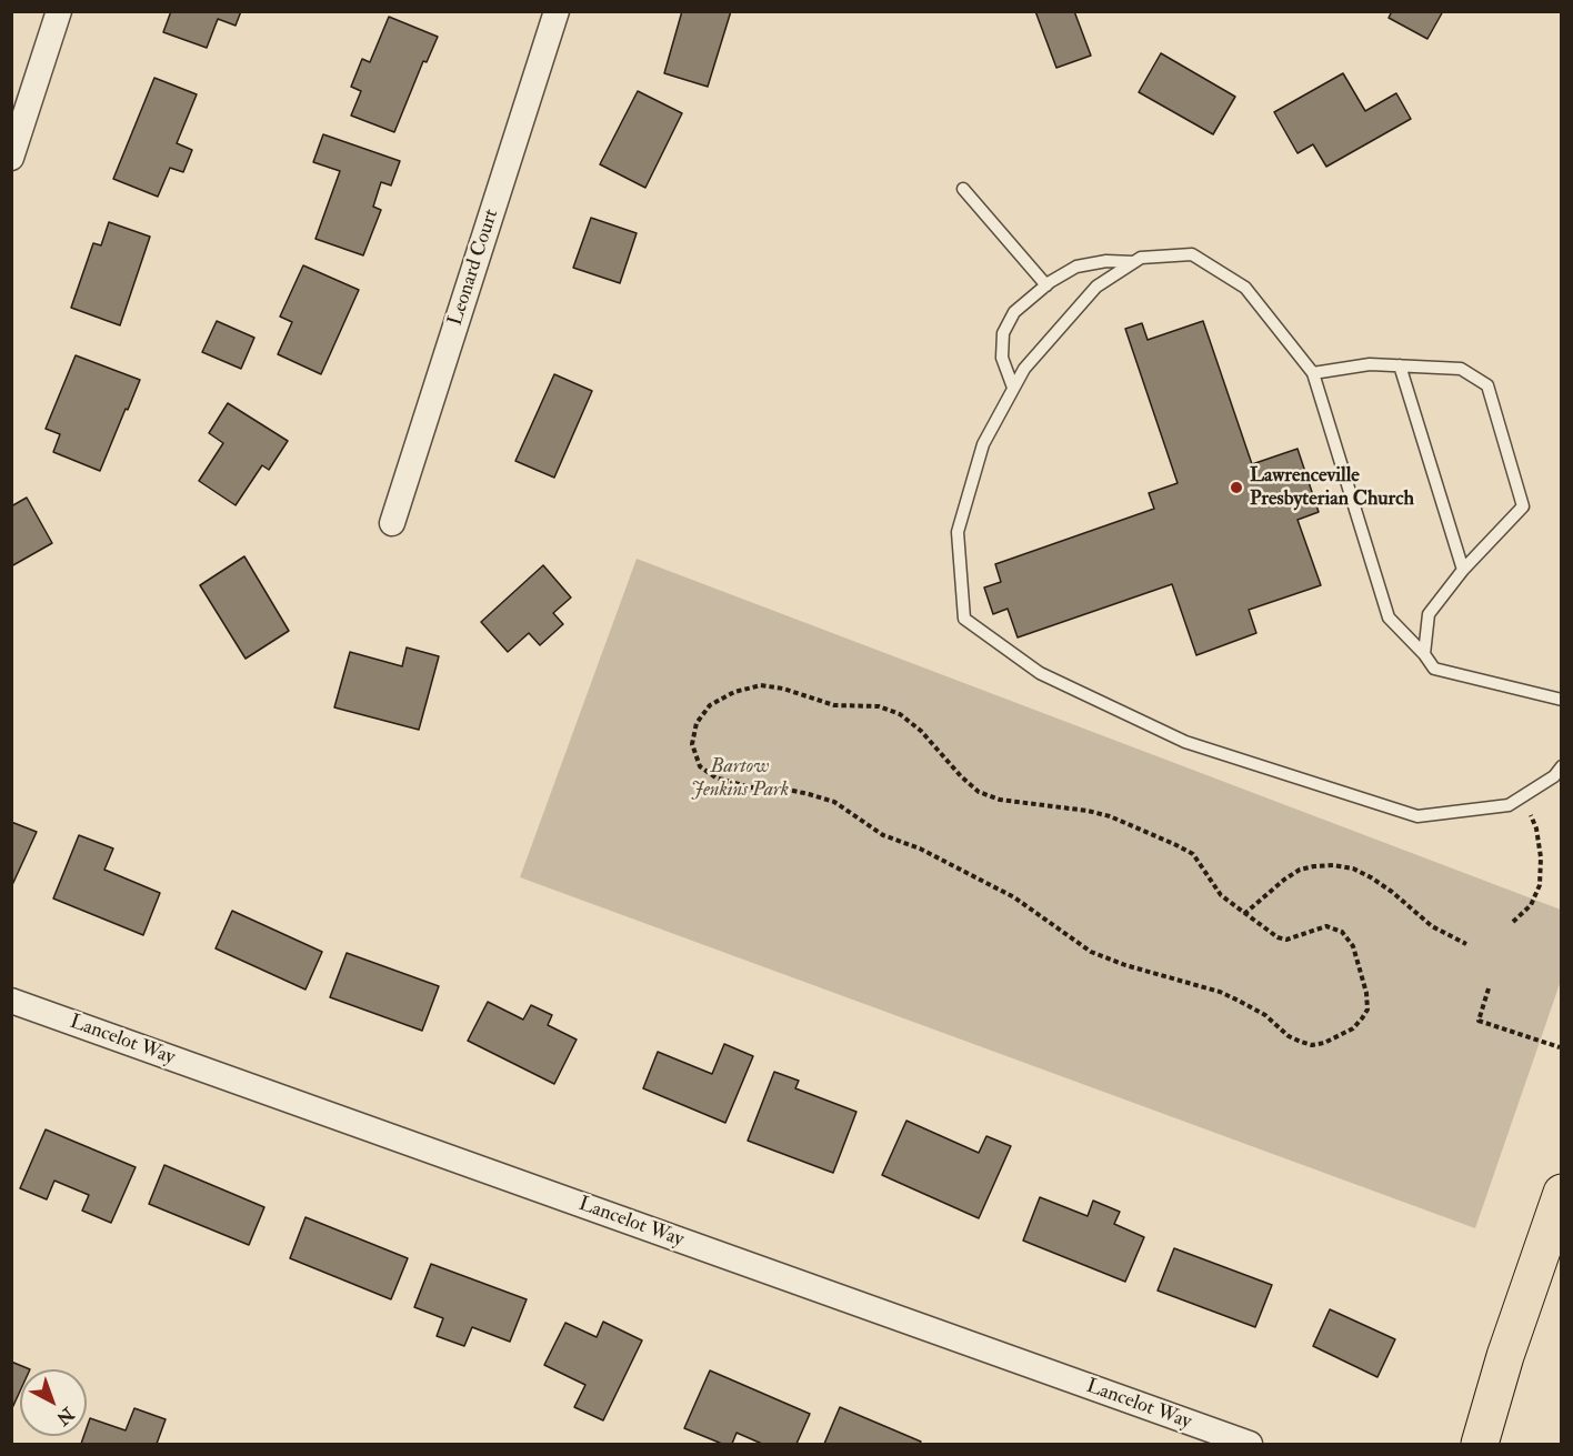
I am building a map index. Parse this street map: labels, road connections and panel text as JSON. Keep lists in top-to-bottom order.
{
  "streets": {
    "street": ["Leonard Court", "Lancelot Way"]
  },
  "parks": ["Bartow Jenkins Park"],
  "places": ["Lawrenceville Presbyterian Church"],
  "north": "bottom right"
}
